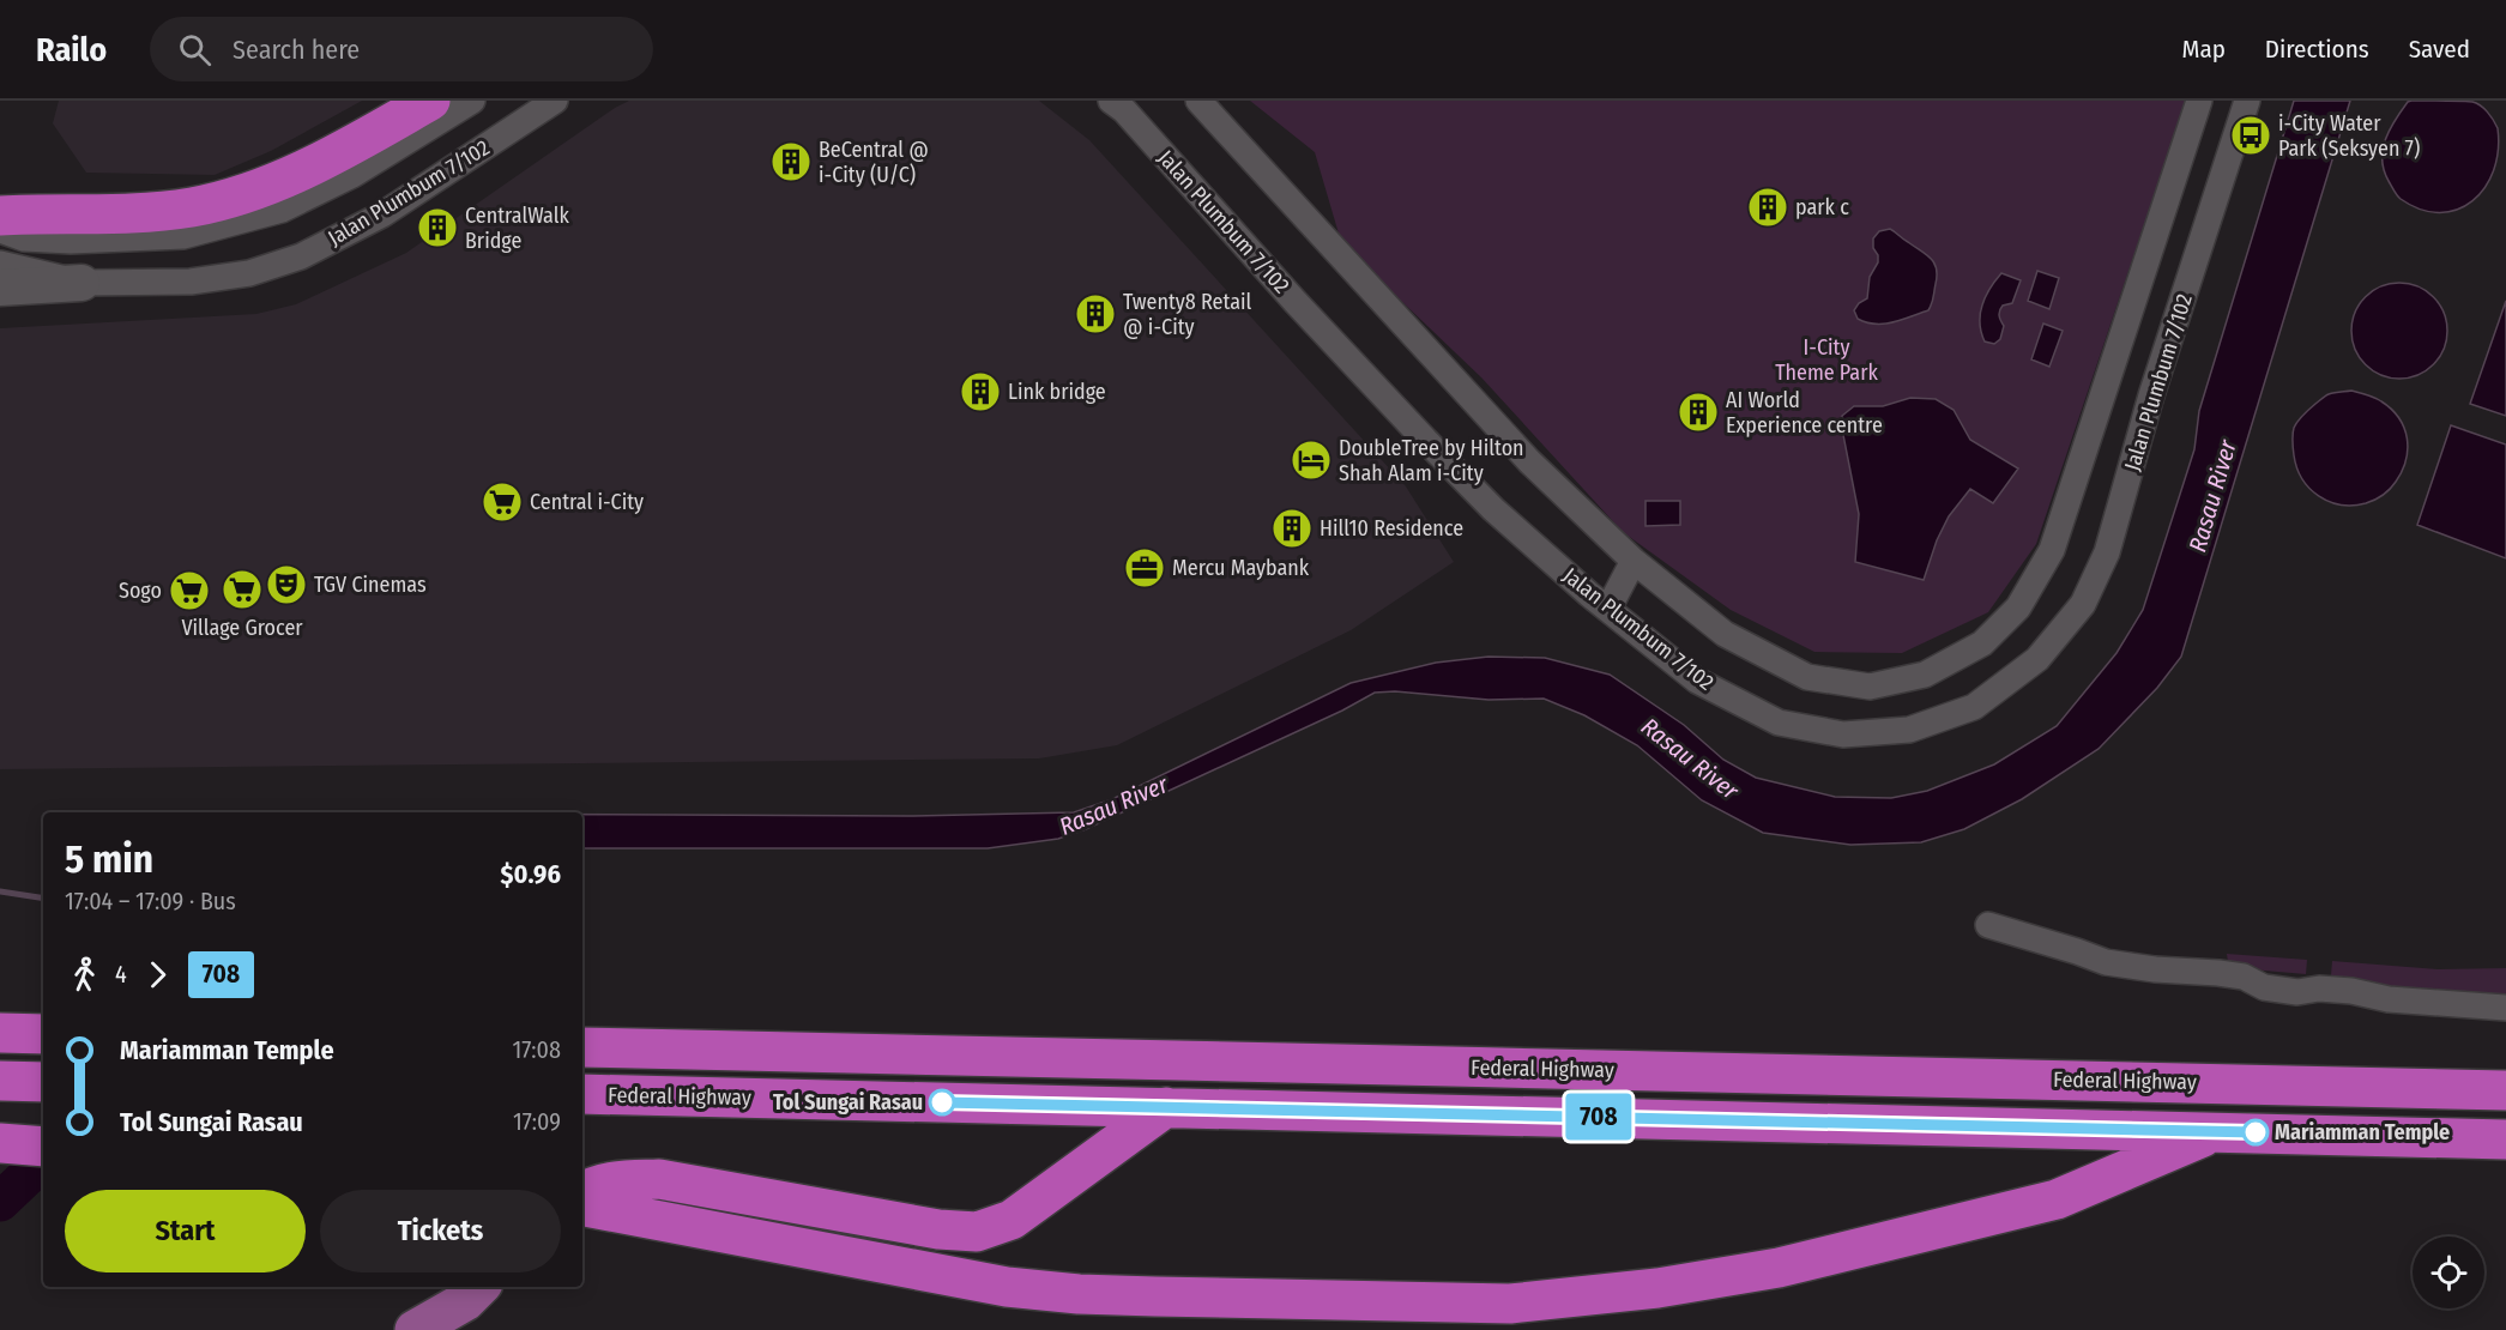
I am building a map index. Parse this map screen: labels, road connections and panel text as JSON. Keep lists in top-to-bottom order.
{
  "streets": {
    "highway": ["Federal Highway"],
    "street": ["Jalan Plumbum 7/102"]
  },
  "water": ["Rasau River"],
  "parks": ["I-City Theme Park"],
  "places": {
    "bus stop": ["i-City Water Park (Seksyen 7)"],
    "building": [
      "BeCentral @ i-City (U/C)",
      "park c",
      "CentralWalk Bridge",
      "Twenty8 Retail @ i-City",
      "Link bridge",
      "AI World Experience centre",
      "Hill10 Residence"
    ],
    "hotel": ["DoubleTree by Hilton Shah Alam i-City"],
    "supermarket": ["Central i-City", "Village Grocer", "Sogo"],
    "office": ["Mercu Maybank"],
    "theatre": ["TGV Cinemas"],
    "other": ["Tol Sungai Rasau", "Mariamman Temple"]
  },
  "lines": ["bus line 708"],
  "page": {
    "header": "Railo",
    "search": "Search here",
    "nav": ["Map", "Directions", "Saved"],
    "on_map": "708",
    "heading": ["5 min", "17:04 – 17:09 · Bus", "$0.96"],
    "legs": ["4", "708"],
    "list": [
      {
        "name": "Mariamman Temple",
        "value": "17:08"
      },
      {
        "name": "Tol Sungai Rasau",
        "value": "17:09"
      }
    ],
    "buttons": ["Start", "Tickets"]
  }
}
